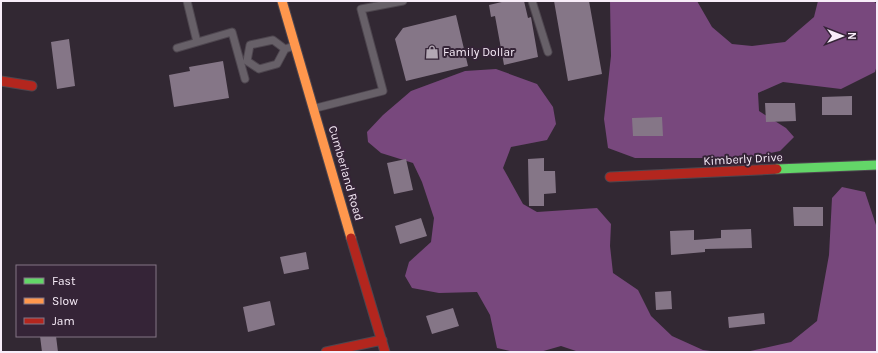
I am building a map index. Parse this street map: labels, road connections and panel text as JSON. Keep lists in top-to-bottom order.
{
  "streets": {
    "main road": ["Kimberly Drive", "Cumberland Road"]
  },
  "places": {
    "shop": ["Family Dollar"]
  },
  "legend": ["Fast", "Slow", "Jam"],
  "north": "right"
}
